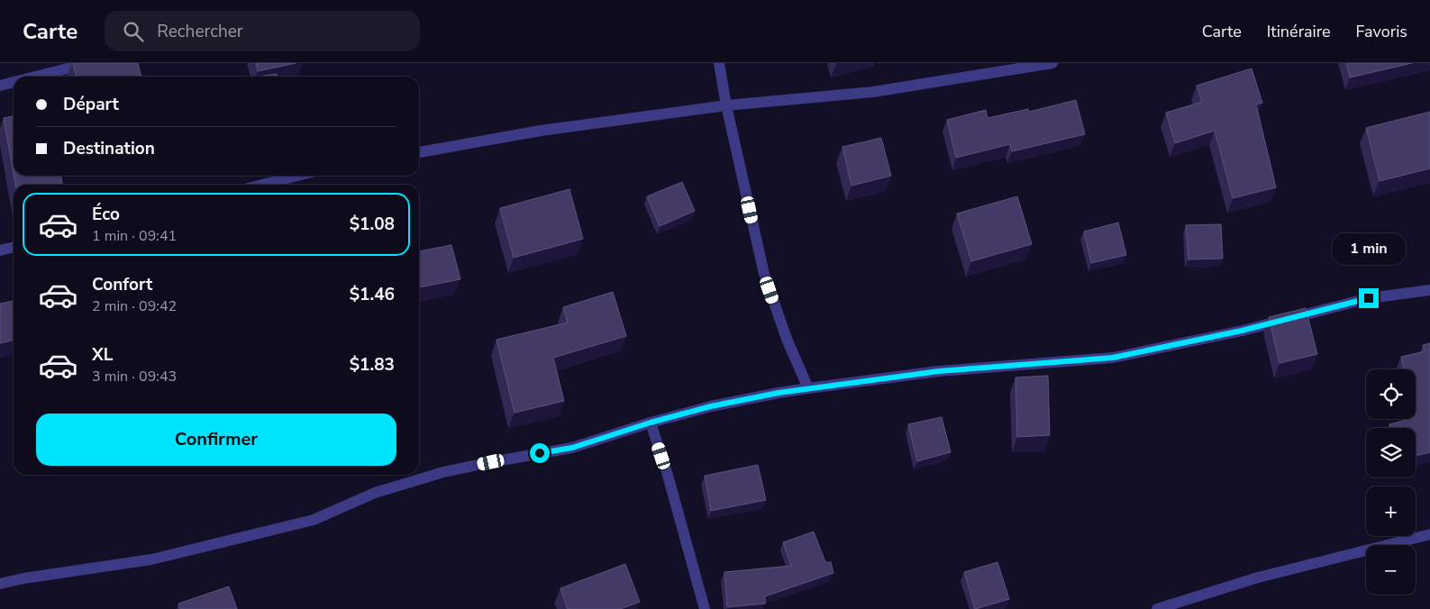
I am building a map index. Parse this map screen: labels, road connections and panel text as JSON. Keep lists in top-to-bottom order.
{
  "page": {
    "header": "Carte",
    "search": "Rechercher",
    "nav": ["Carte", "Itinéraire", "Favoris"],
    "banner": ["Départ", "Destination"],
    "list": [
      {
        "name": "Éco",
        "note": "1 min · 09:41",
        "value": "$1.08"
      },
      {
        "name": "Confort",
        "note": "2 min · 09:42",
        "value": "$1.46"
      },
      {
        "name": "XL",
        "note": "3 min · 09:43",
        "value": "$1.83"
      }
    ],
    "bubble": "1 min",
    "map_buttons": ["+", "−"],
    "buttons": "Confirmer"
  }
}
